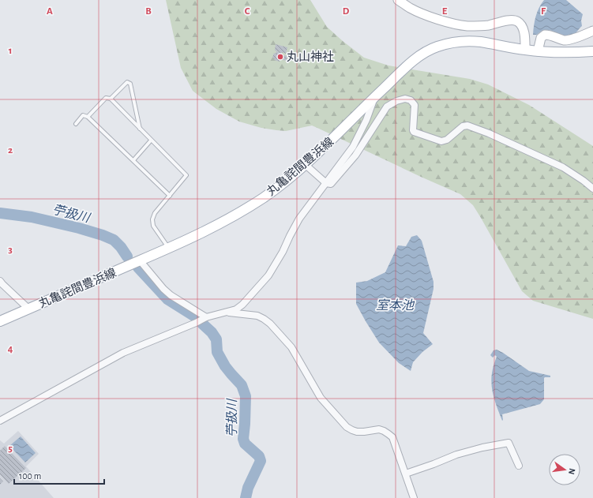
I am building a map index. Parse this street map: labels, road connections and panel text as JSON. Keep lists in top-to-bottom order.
{
  "streets": {
    "main road": ["丸亀詫間豊浜線"]
  },
  "water": ["苧扱川", "室本池"],
  "places": ["丸山神社"],
  "scale_bar": "100 m",
  "north": "right",
  "grid": {
    "columns": [
      "A",
      "B",
      "C",
      "D",
      "E",
      "F"
    ],
    "rows": [
      "1",
      "2",
      "3",
      "4",
      "5"
    ]
  }
}
